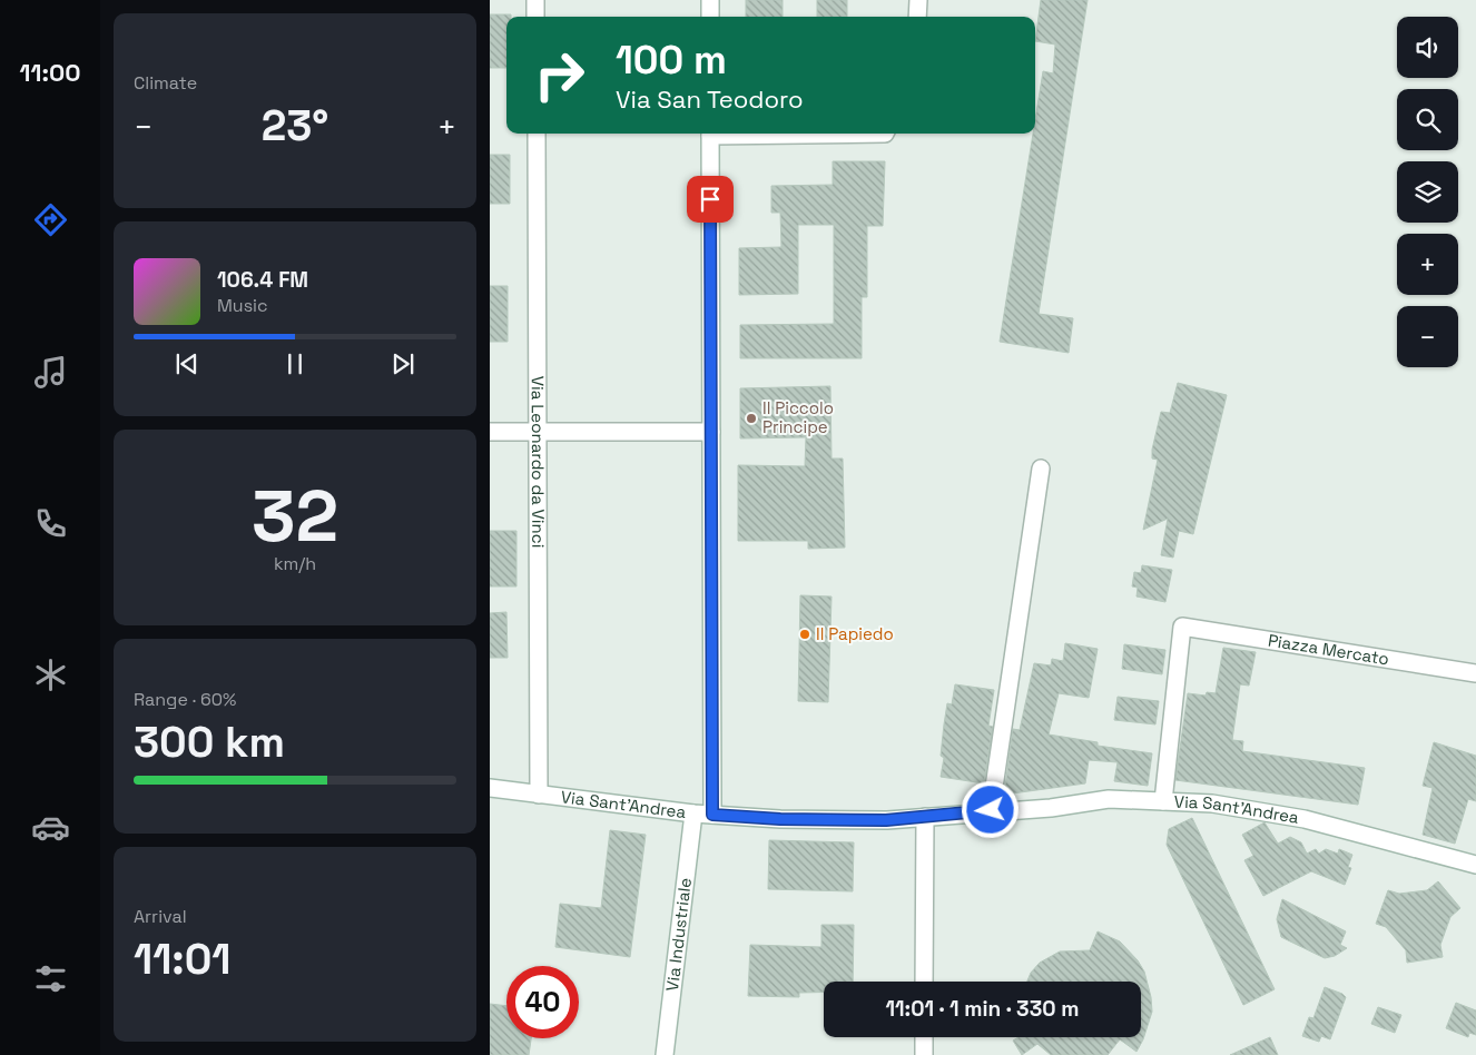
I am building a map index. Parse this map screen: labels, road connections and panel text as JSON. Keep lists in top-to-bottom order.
{
  "streets": {
    "street": [
      "Via Leonardo da Vinci",
      "Piazza Mercato",
      "Via Sant'Andrea",
      "Via Industriale"
    ]
  },
  "crossings": [
    ["Via Leonardo da Vinci", "Via Sant'Andrea"],
    ["Piazza Mercato", "Via Sant'Andrea"],
    ["Via Sant'Andrea", "Via Industriale"]
  ],
  "places": ["Il Piccolo Principe", "Il Papiedo"],
  "page": {
    "tabs": "11:00",
    "tile": [
      "Climate",
      ["32", "km/h"],
      ["Range · 60%", "300 km"],
      ["Arrival", "11:01"]
    ],
    "map_buttons": ["+", "−"],
    "turn": ["100 m", "Via San Teodoro"],
    "heat": ["−", "23°", "+"],
    "song": ["106.4 FM", "Music"],
    "limit": "40",
    "trip": "11:01 · 1 min · 330 m"
  }
}
